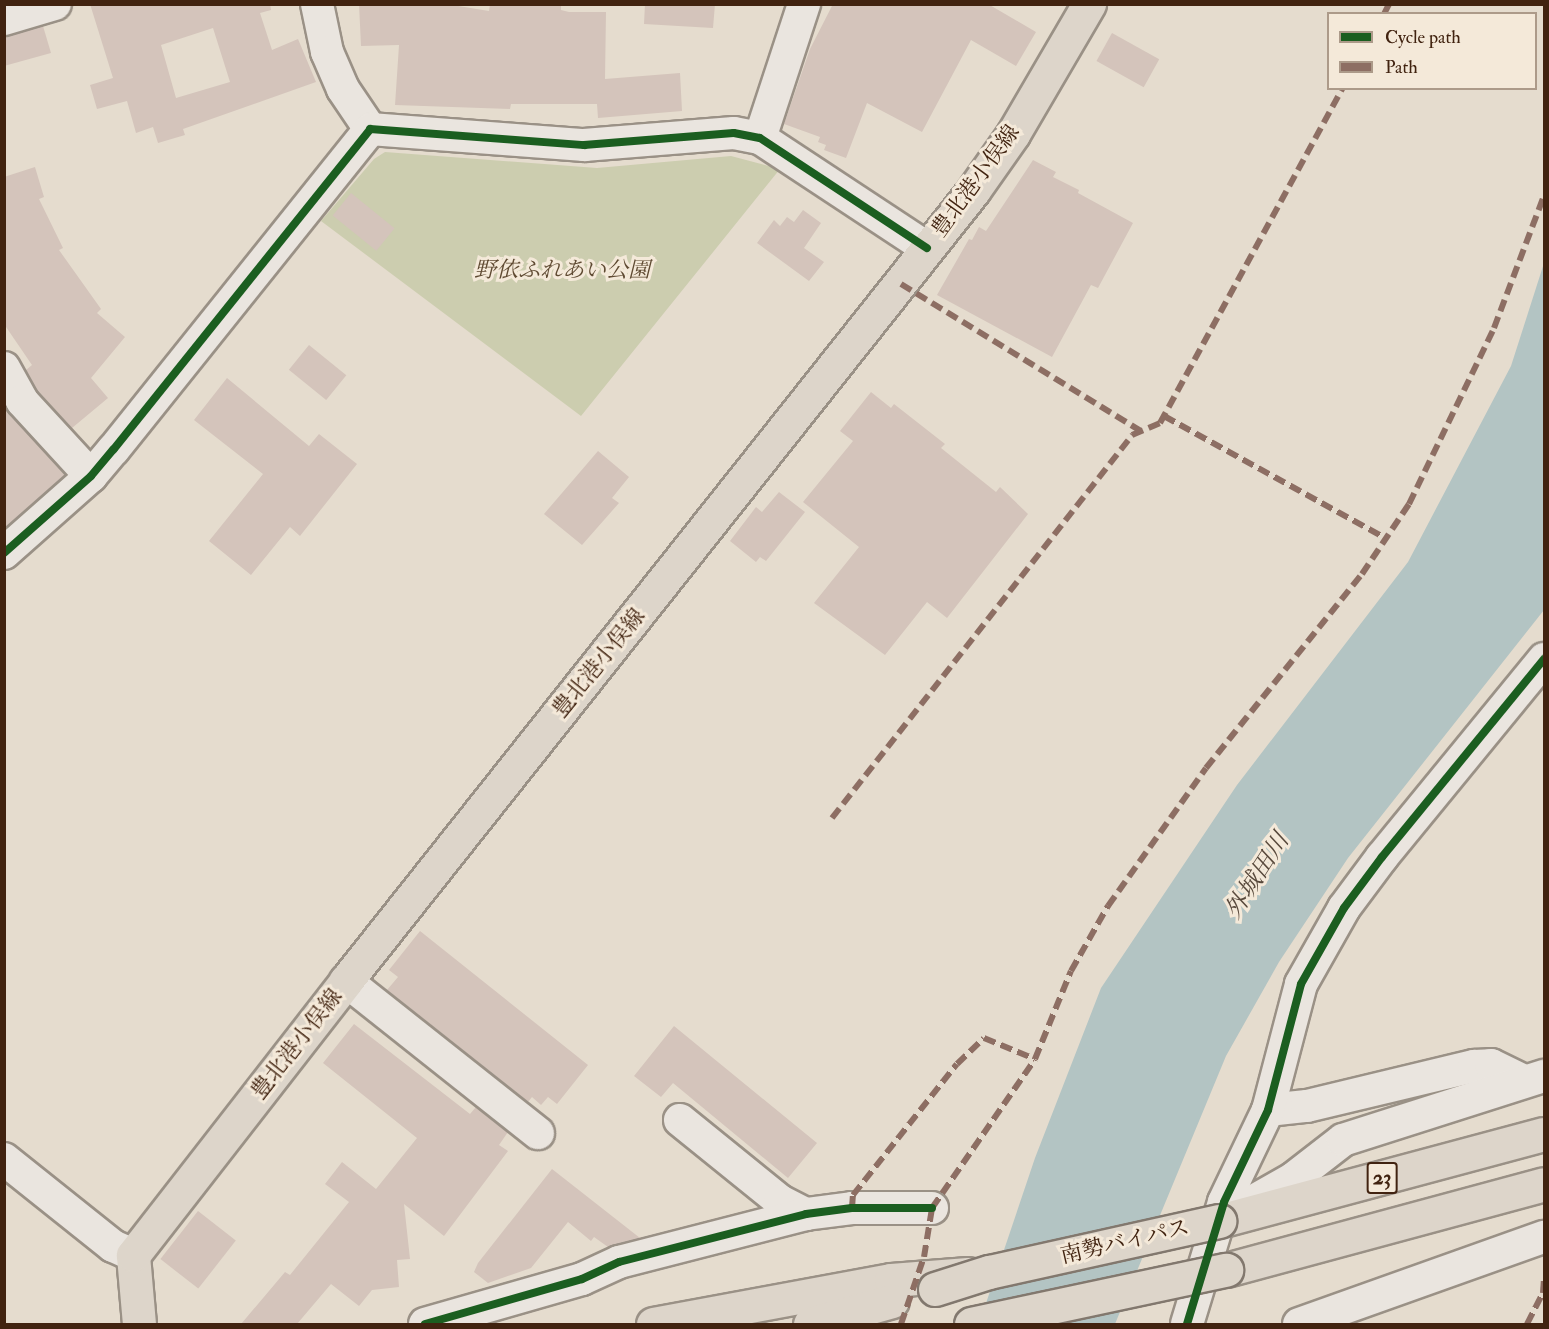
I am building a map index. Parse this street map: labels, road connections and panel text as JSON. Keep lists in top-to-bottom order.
{
  "streets": {
    "main road": ["豊北港小俣線", "23", "南勢バイパス"]
  },
  "water": ["外城田川"],
  "parks": ["野依ふれあい公園"],
  "legend": ["Cycle path", "Path"]
}
